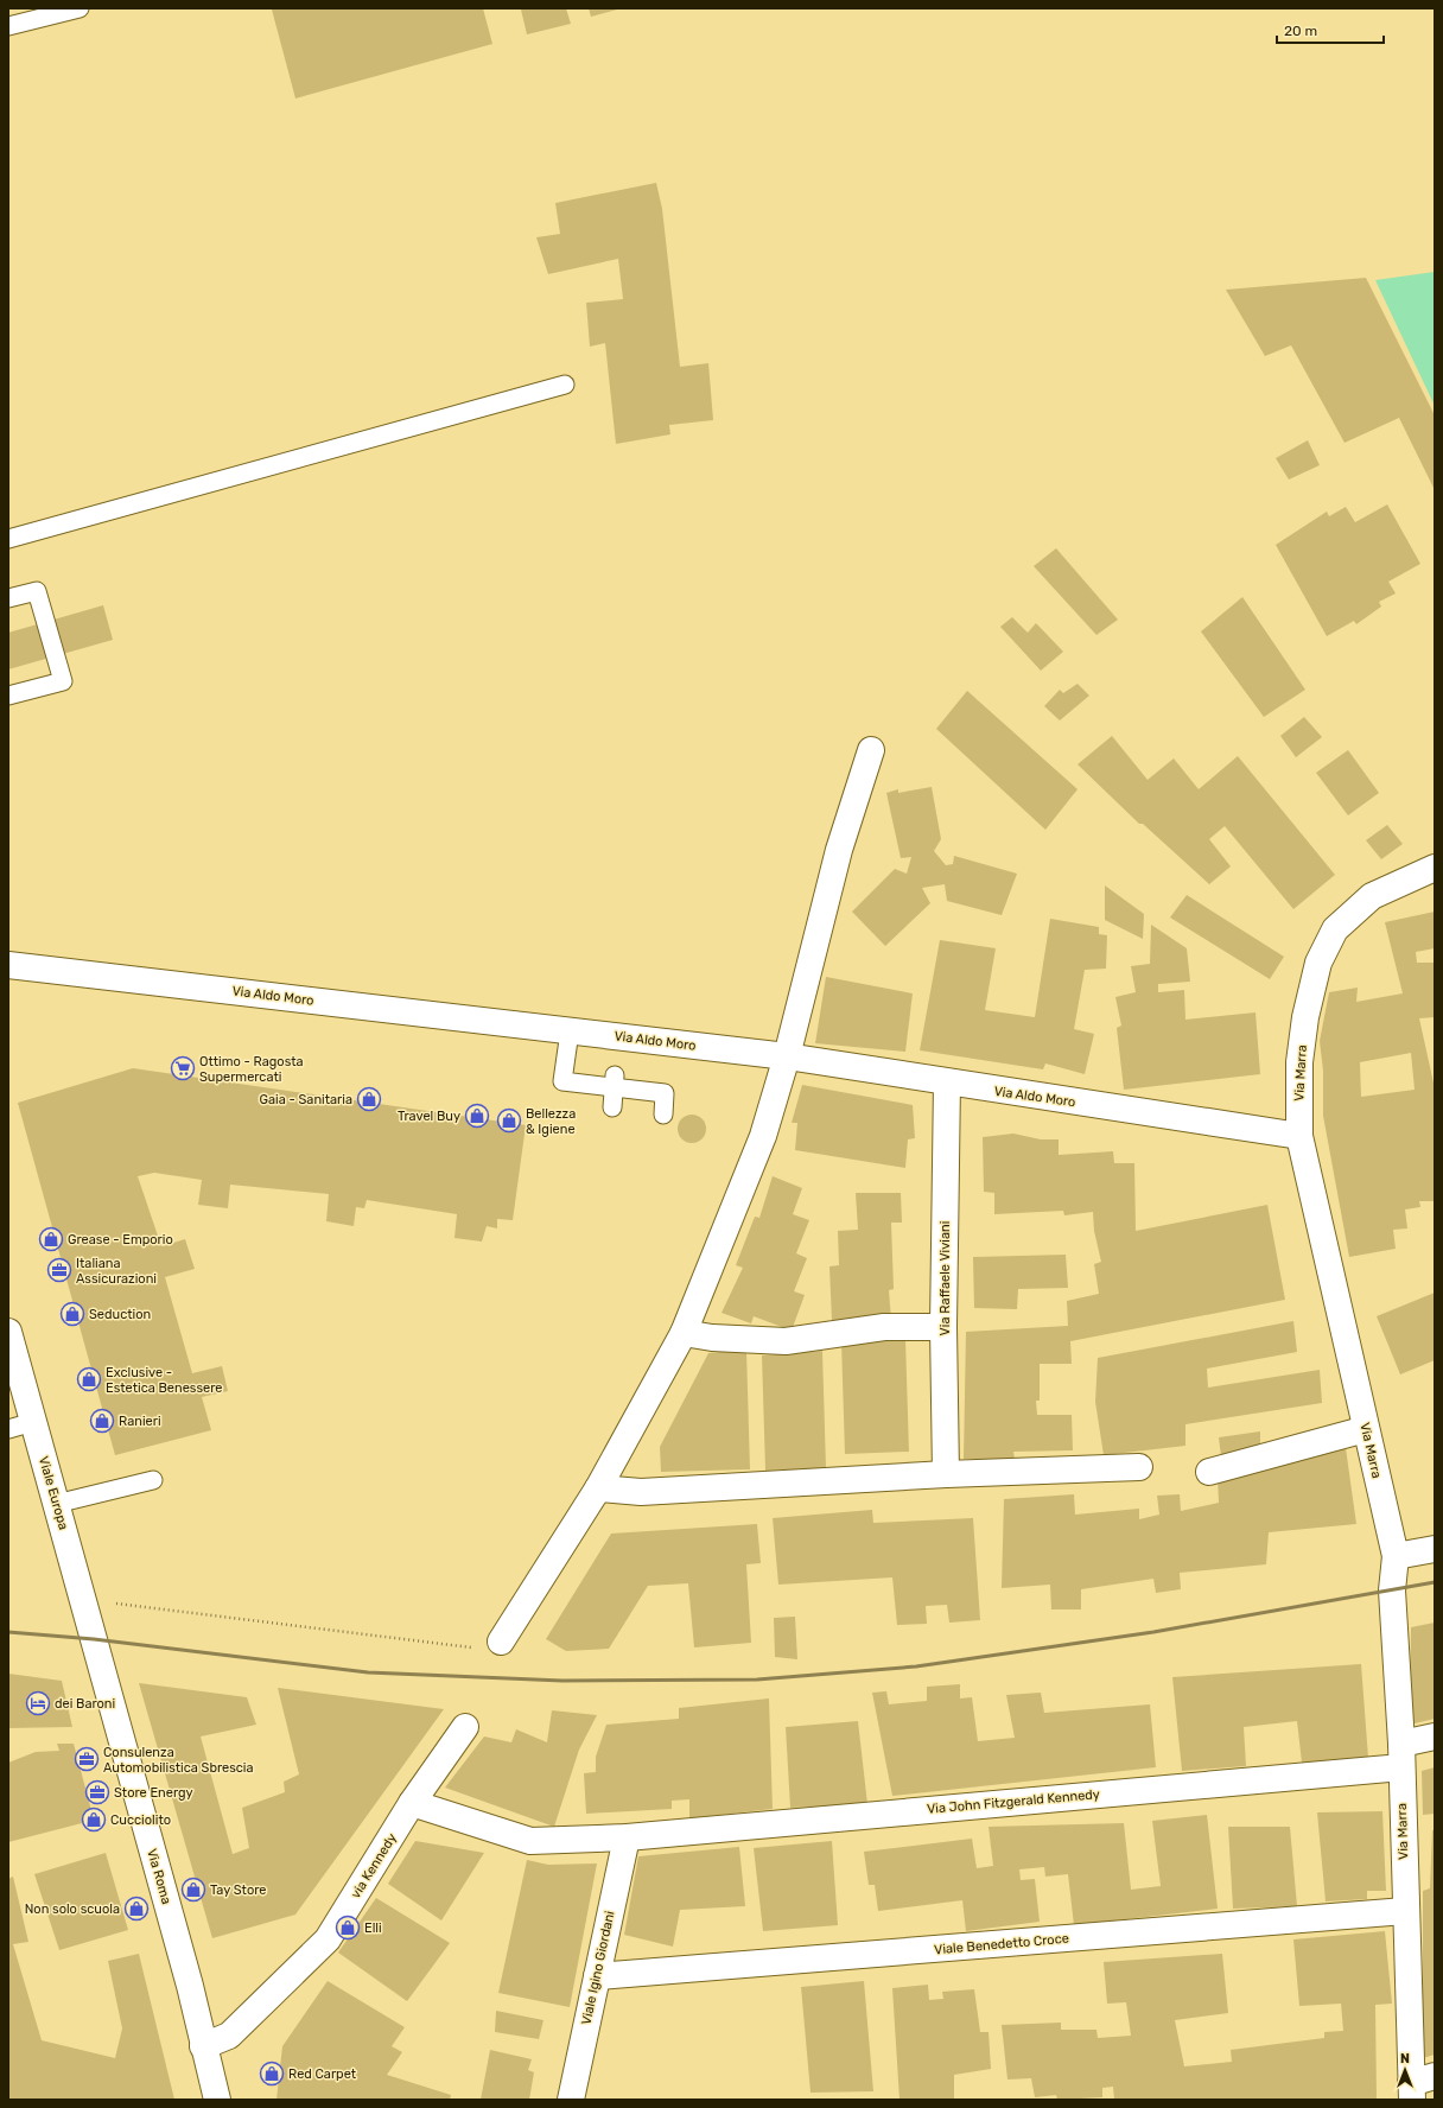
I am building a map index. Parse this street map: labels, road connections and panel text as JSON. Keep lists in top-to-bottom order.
{
  "streets": {
    "street": [
      "Via Aldo Moro",
      "Via Marra",
      "Via Raffaele Viviani",
      "Viale Europa",
      "Via John Fitzgerald Kennedy",
      "via Kennedy",
      "Via Roma",
      "Viale Benedetto Croce",
      "Viale Igino Giordani"
    ]
  },
  "crossings": [
    ["Via Aldo Moro", "Via Marra"],
    ["Via Aldo Moro", "Via Raffaele Viviani"],
    ["Via Marra", "Via John Fitzgerald Kennedy"],
    ["Via Marra", "Viale Benedetto Croce"],
    ["Viale Europa", "Via Roma"],
    ["Via John Fitzgerald Kennedy", "via Kennedy"],
    ["Via John Fitzgerald Kennedy", "Viale Igino Giordani"],
    ["via Kennedy", "Via Roma"],
    ["Viale Benedetto Croce", "Viale Igino Giordani"]
  ],
  "places": {
    "supermarket": ["Ottimo - Ragosta Supermercati"],
    "shop": [
      "Gaia - Sanitaria",
      "Travel Buy",
      "Bellezza & Igiene",
      "Grease - Emporio",
      "Seduction",
      "Exclusive - Estetica Benessere",
      "Ranieri",
      "Cucciolito",
      "Tay Store",
      "Non solo scuola",
      "Elli",
      "Red Carpet"
    ],
    "office": ["Italiana Assicurazioni", "Consulenza Automobilistica Sbrescia", "Store Energy"],
    "hotel": ["dei Baroni"]
  },
  "scale_bar": "20 m",
  "north": "top"
}
